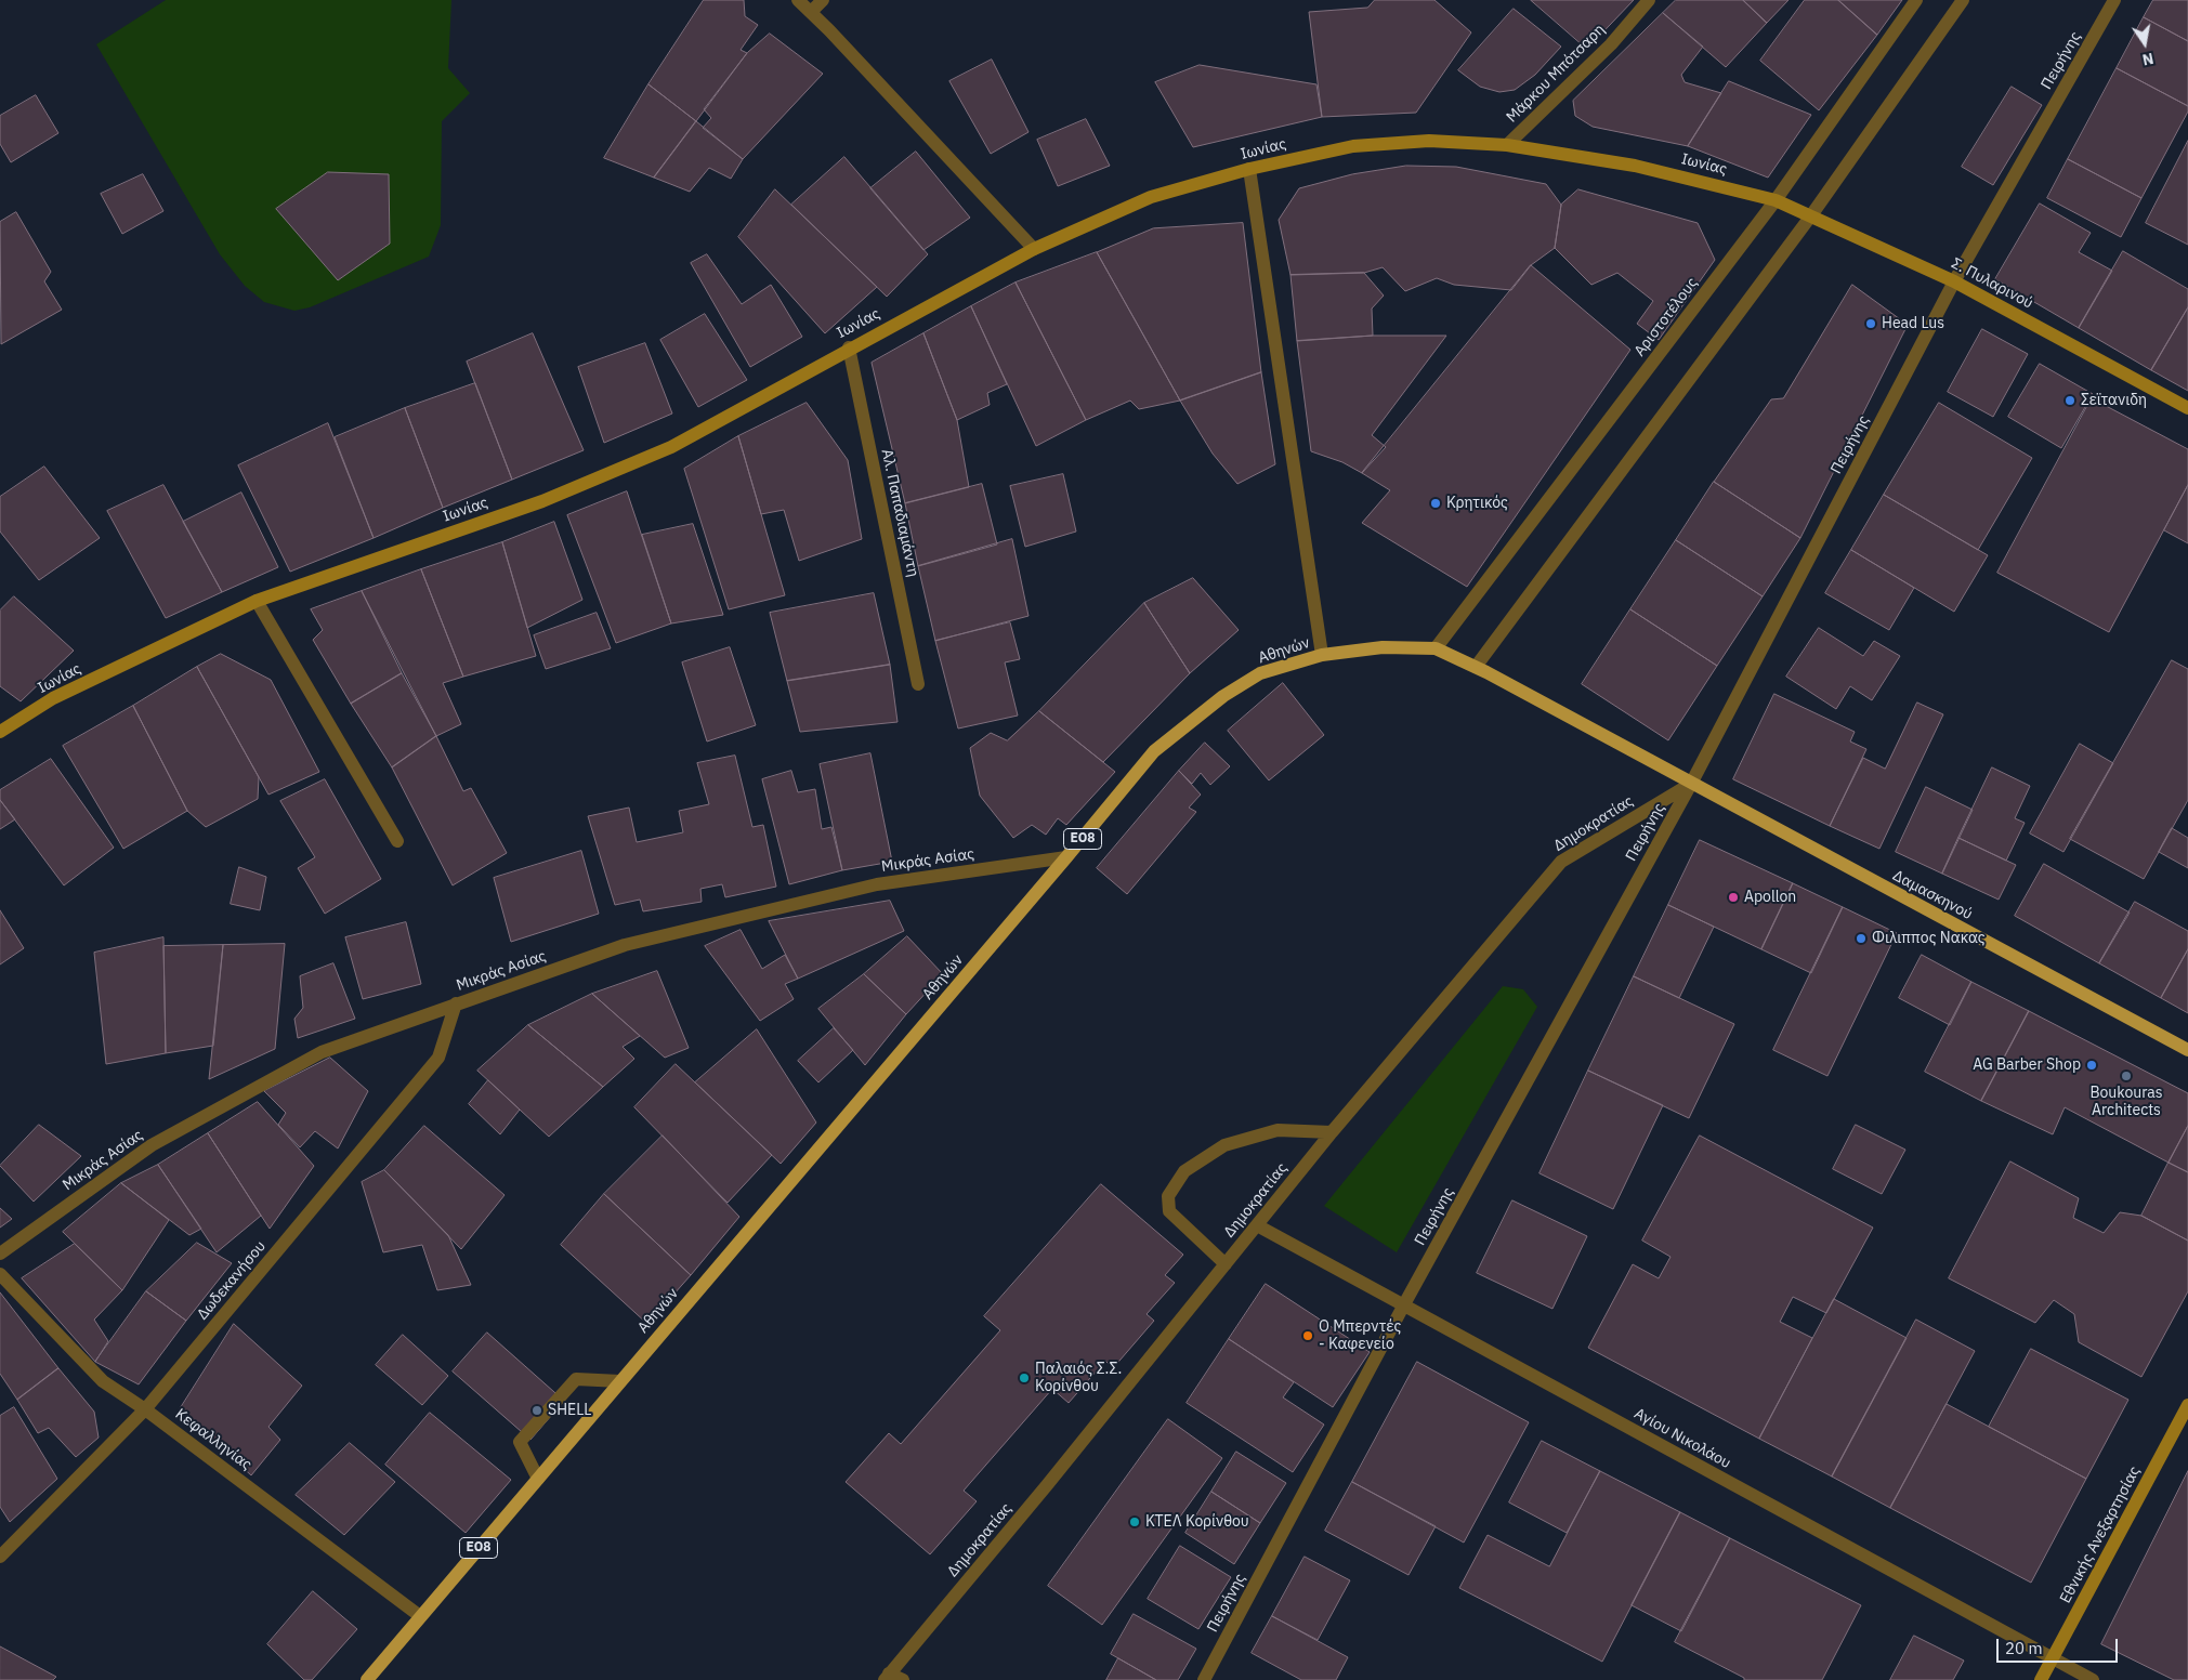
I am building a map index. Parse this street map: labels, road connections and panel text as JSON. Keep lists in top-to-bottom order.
{
  "streets": {
    "main road": ["Αθηνών", "ΕΟ8", "Δαμασκηνού"],
    "street": [
      "Πειρήνης",
      "Μάρκου Μπότσαρη",
      "Ιωνίας",
      "Σ. Πυλαρινού",
      "Αριστοτέλους",
      "Αλ. Παπαδιαμάντη",
      "Δημοκρατίας",
      "Μικράς Ασίας",
      "Δωδεκανήσου",
      "Αγίου Νικολάου",
      "Κεφαλληνίας",
      "Εθνικής Ανεξαρτησίας"
    ]
  },
  "crossings": [
    ["Πειρήνης", "Σ. Πυλαρινού"],
    ["Πειρήνης", "Αθηνών"],
    ["Πειρήνης", "Δημοκρατίας"],
    ["Πειρήνης", "Δαμασκηνού"],
    ["Πειρήνης", "Αγίου Νικολάου"],
    ["Μάρκου Μπότσαρη", "Ιωνίας"],
    ["Ιωνίας", "Σ. Πυλαρινού"],
    ["Ιωνίας", "Αριστοτέλους"],
    ["Ιωνίας", "Αλ. Παπαδιαμάντη"],
    ["Σ. Πυλαρινού", "Αριστοτέλους"],
    ["Αριστοτέλους", "Αθηνών"],
    ["Αθηνών", "Δημοκρατίας"],
    ["Αθηνών", "Μικράς Ασίας"],
    ["Αθηνών", "Δαμασκηνού"],
    ["Αθηνών", "Κεφαλληνίας"],
    ["Δημοκρατίας", "Δαμασκηνού"],
    ["Δημοκρατίας", "Αγίου Νικολάου"],
    ["Μικράς Ασίας", "Δωδεκανήσου"],
    ["Δωδεκανήσου", "Κεφαλληνίας"],
    ["Αγίου Νικολάου", "Εθνικής Ανεξαρτησίας"]
  ],
  "places": [
    "Head Lus",
    "Σεϊτανιδη",
    "Κρητικός",
    "Apollon",
    "Φιλιππος Νακας",
    "AG Barber Shop",
    "Boukouras Architects",
    "Ο Μπερντές - Καφενείο",
    "Παλαιός Σ.Σ. Κορίνθου",
    "SHELL",
    "ΚΤΕΛ Κορίνθου"
  ],
  "scale_bar": "20 m",
  "north": "bottom"
}
